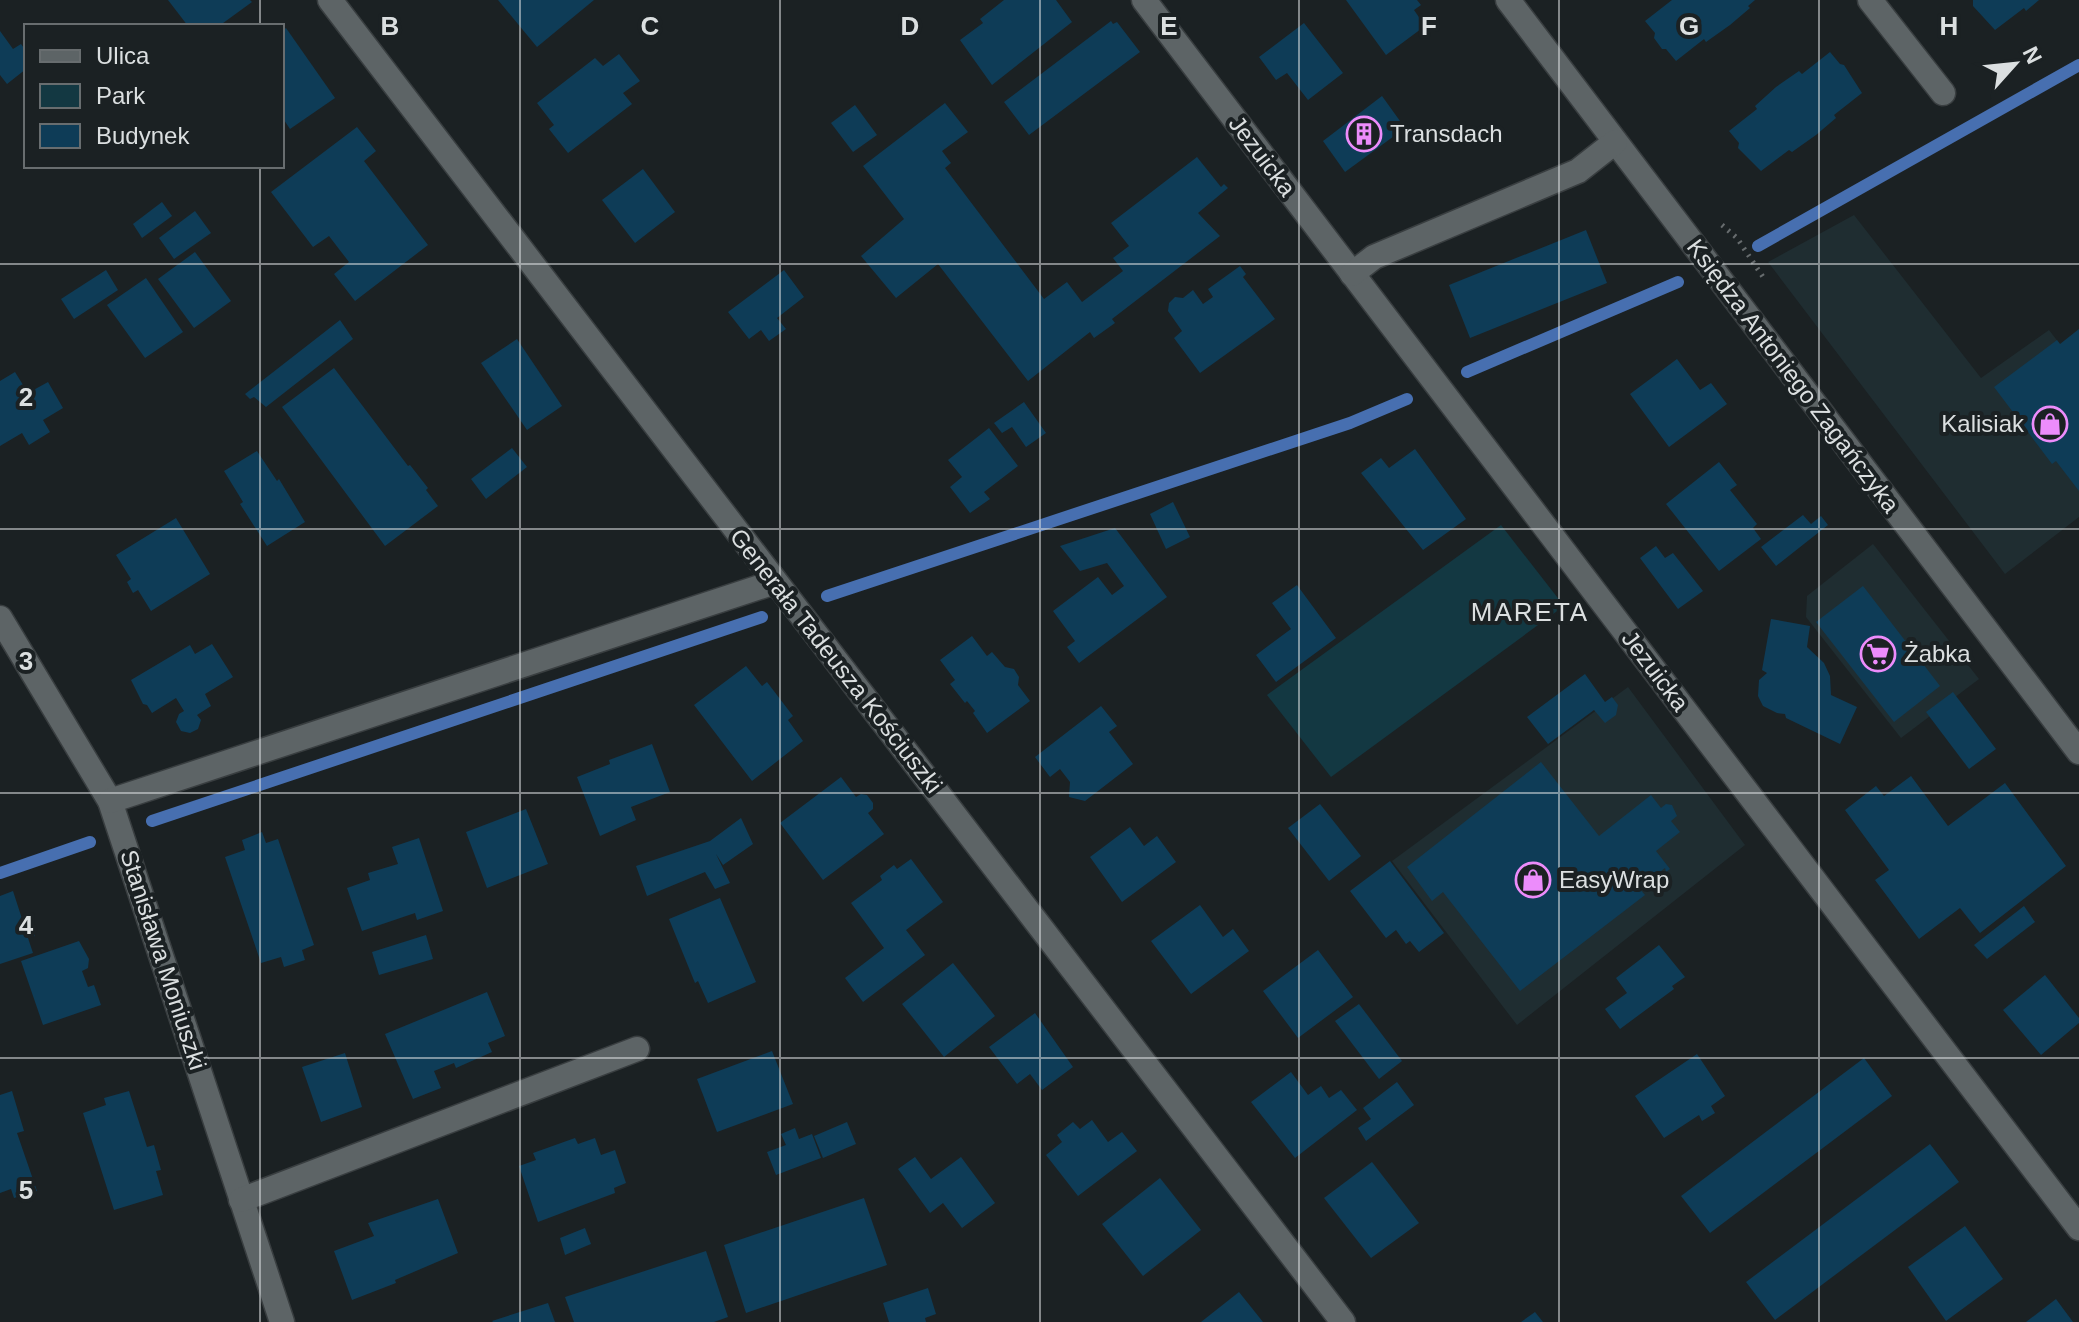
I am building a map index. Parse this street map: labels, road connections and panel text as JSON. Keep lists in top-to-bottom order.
{
  "streets": {
    "street": [
      "Jezuicka",
      "Księdza Antoniego Zagańczyka",
      "Generała Tadeusza Kościuszki",
      "Stanisława Moniuszki"
    ]
  },
  "districts": ["MARETA"],
  "places": {
    "building": ["Transdach"],
    "shop": ["Kalisiak", "EasyWrap"],
    "supermarket": ["Żabka"]
  },
  "legend": ["Ulica", "Park", "Budynek"],
  "north": "top right",
  "grid": {
    "columns": [
      "B",
      "C",
      "D",
      "E",
      "F",
      "G",
      "H"
    ],
    "rows": [
      "2",
      "3",
      "4",
      "5"
    ]
  }
}
